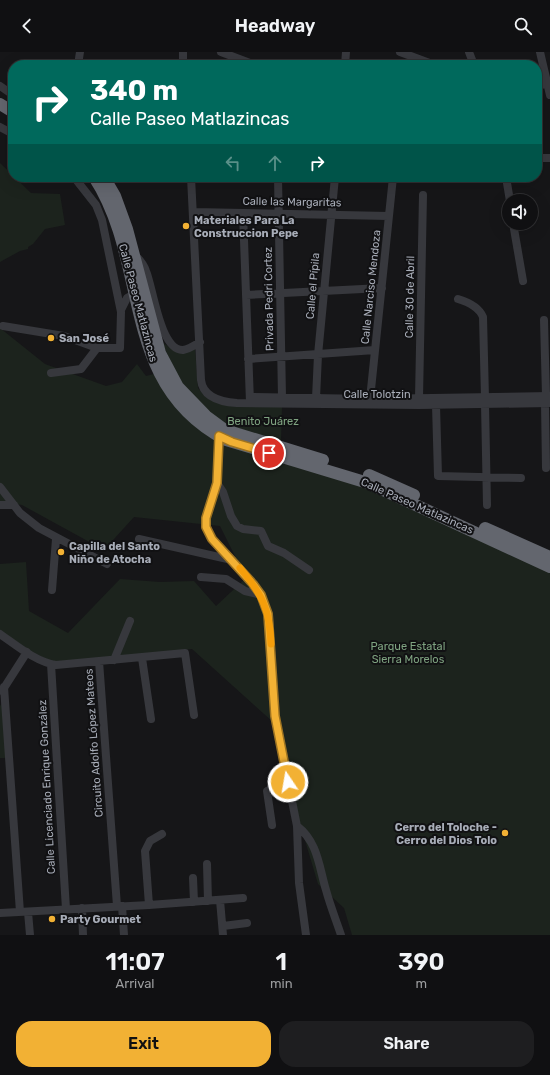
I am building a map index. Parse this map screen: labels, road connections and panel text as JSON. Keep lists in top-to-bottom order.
{
  "streets": {
    "highway": ["Calle Paseo Matlazincas"],
    "street": [
      "Calle las Margaritas",
      "Calle el Pípila",
      "Calle Narciso Mendoza",
      "Calle 30 de Abril",
      "Privada Pedri Cortez",
      "Calle Tolotzin",
      "Circuito Adolfo López Mateos",
      "Calle Licenciado Enrique González"
    ]
  },
  "crossings": [
    ["Calle las Margaritas", "Calle el Pípila"],
    ["Calle las Margaritas", "Calle Narciso Mendoza"],
    ["Calle las Margaritas", "Privada Pedri Cortez"],
    ["Calle el Pípila", "Calle Tolotzin"],
    ["Calle Narciso Mendoza", "Calle Tolotzin"],
    ["Calle 30 de Abril", "Calle Tolotzin"],
    ["Privada Pedri Cortez", "Calle Tolotzin"],
    ["Circuito Adolfo López Mateos", "Calle Licenciado Enrique González"]
  ],
  "parks": ["Benito Juárez", "Parque Estatal Sierra Morelos"],
  "places": [
    "Materiales Para La Construccion Pepe",
    "San José",
    "Capilla del Santo Niño de Atocha",
    "Cerro del Toloche - Cerro del Dios Tolo",
    "Party Gourmet"
  ],
  "page": {
    "header": "Headway",
    "turn": ["340 m", "Calle Paseo Matlazincas"],
    "eta": [
      "11:07",
      "Arrival",
      "1",
      "min",
      "390",
      "m"
    ],
    "buttons": ["Exit", "Share"]
  }
}
